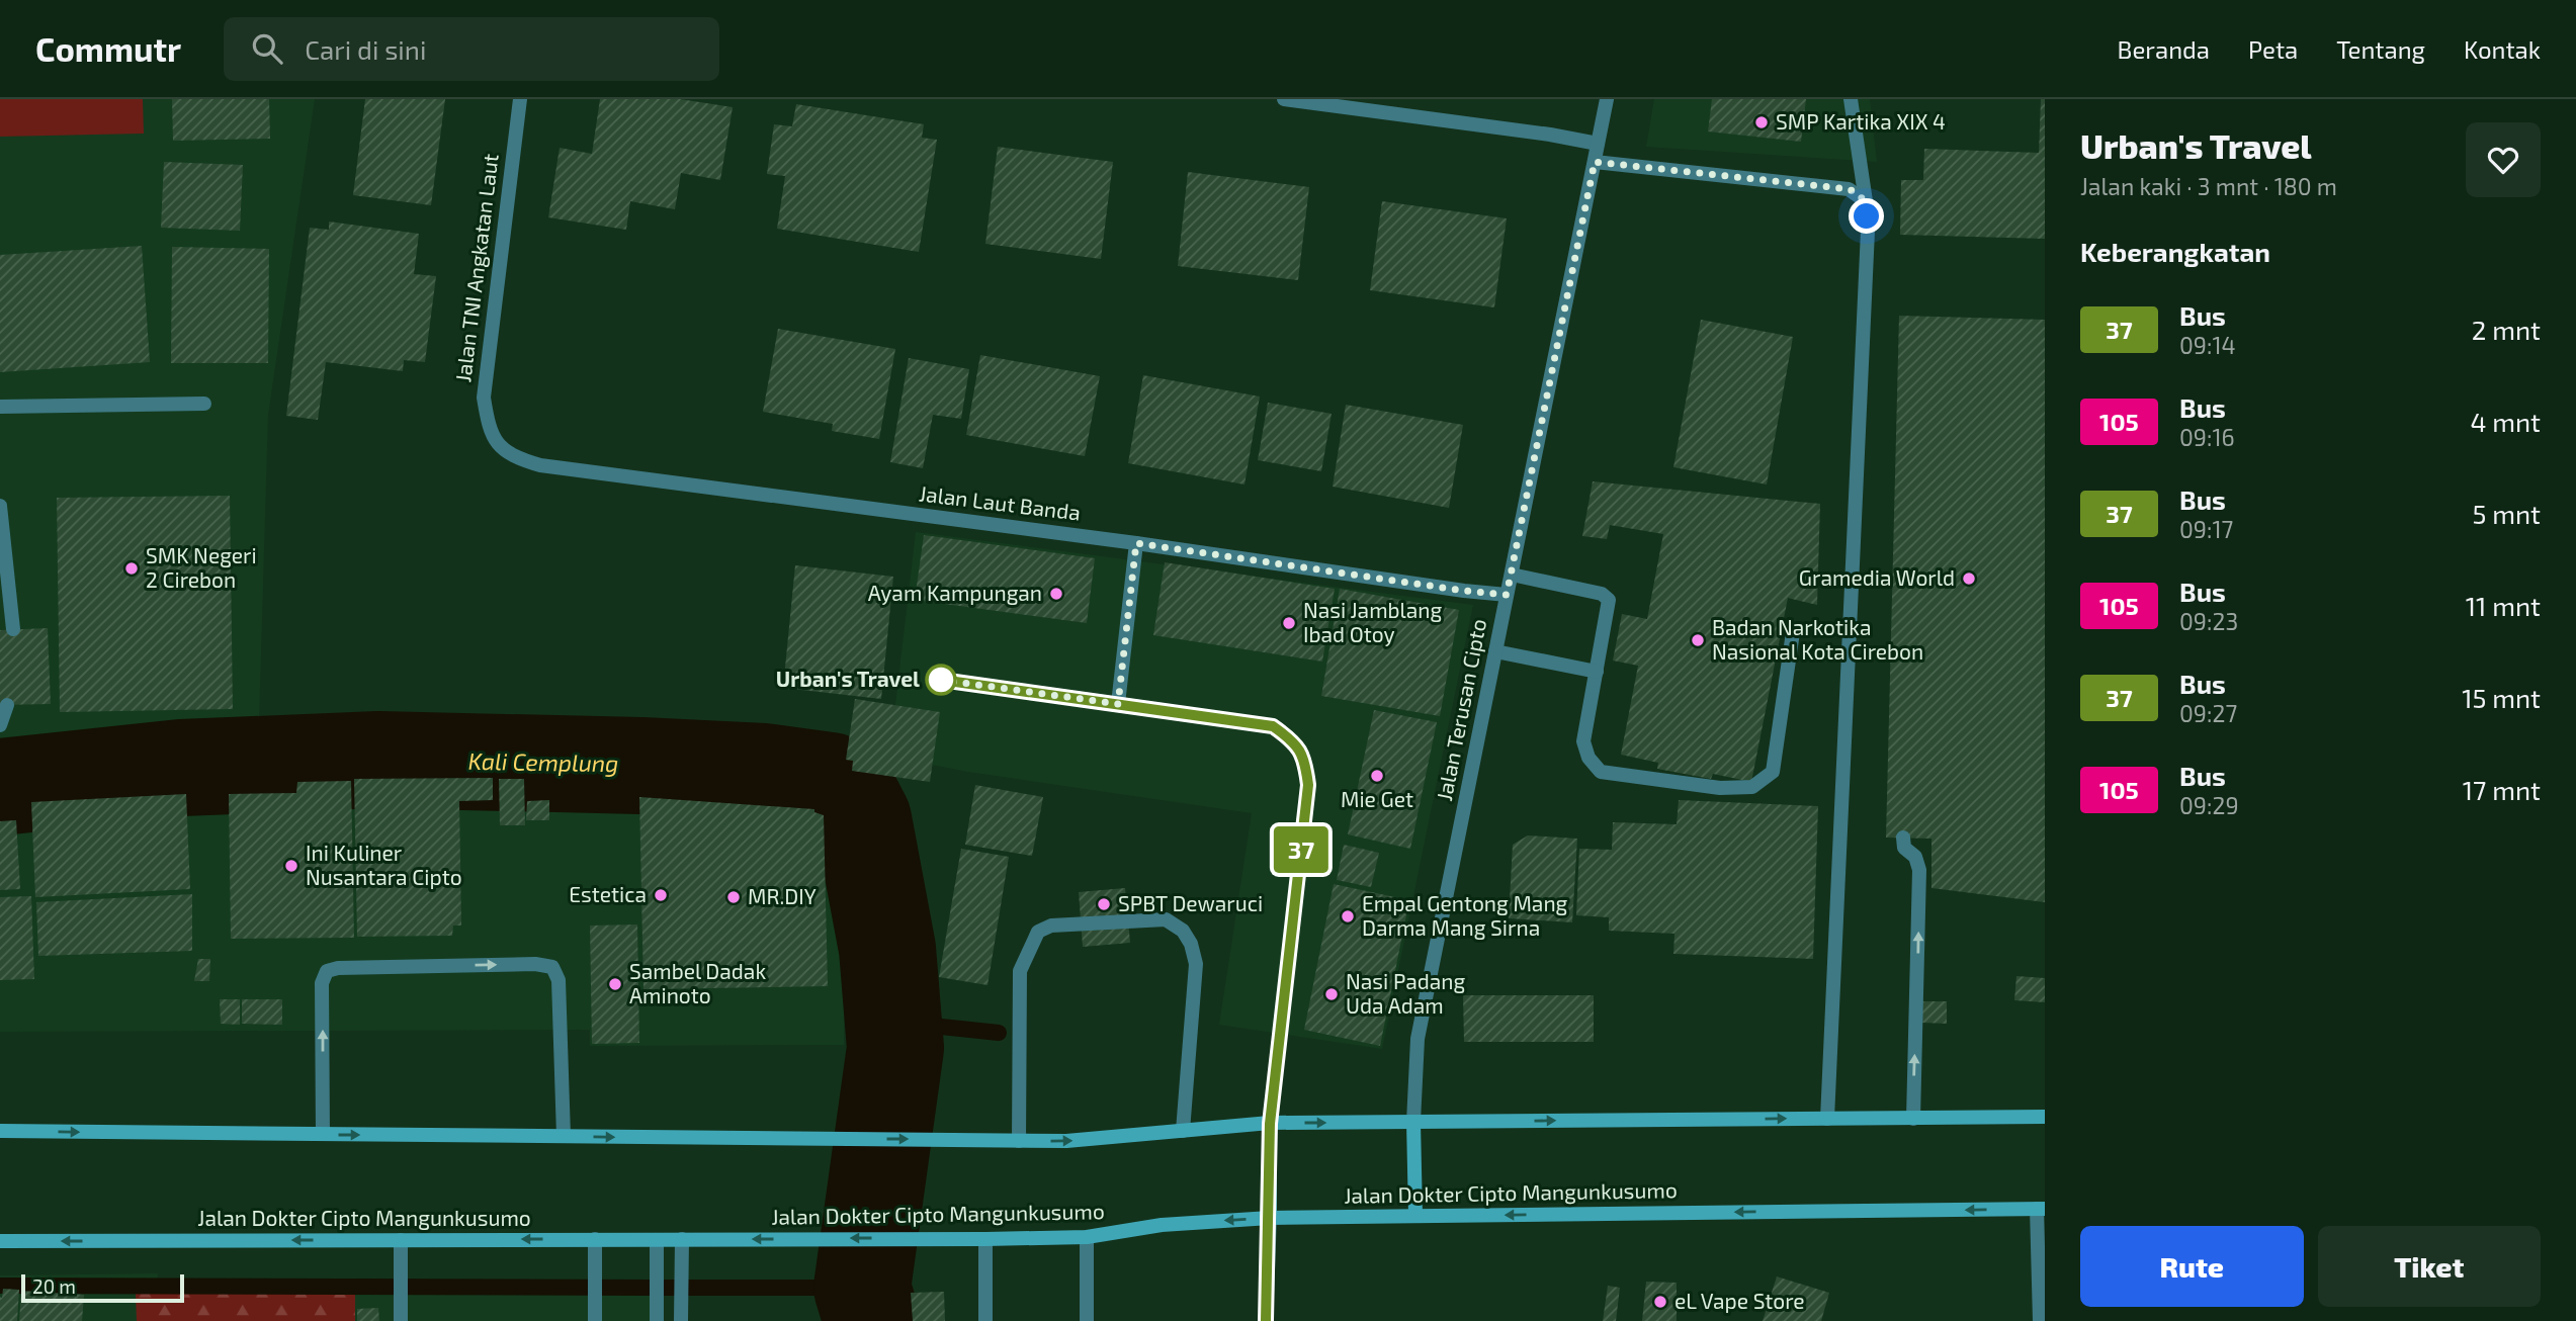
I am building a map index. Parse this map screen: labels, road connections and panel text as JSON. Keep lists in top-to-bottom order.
{
  "streets": {
    "main road": ["Jalan Dokter Cipto Mangunkusumo"],
    "street": ["Jalan TNI Angkatan Laut", "Jalan Laut Banda", "Jalan Terusan Cipto"]
  },
  "crossings": [
    ["Jalan TNI Angkatan Laut", "Jalan Laut Banda"],
    ["Jalan Laut Banda", "Jalan Terusan Cipto"]
  ],
  "water": ["Kali Cemplung"],
  "places": [
    "SMP Kartika XIX 4",
    "SMK Negeri 2 Cirebon",
    "Gramedia World",
    "Ayam Kampungan",
    "Nasi Jamblang Ibad Otoy",
    "Badan Narkotika Nasional Kota Cirebon",
    "Urban's Travel",
    "Mie Get",
    "Ini Kuliner Nusantara Cipto",
    "Estetica",
    "MR.DIY",
    "SPBT Dewaruci",
    "Empal Gentong Mang Darma Mang Sirna",
    "Sambel Dadak Aminoto",
    "Nasi Padang Uda Adam",
    "eL Vape Store"
  ],
  "lines": ["bus line 37"],
  "scale_bar": "20 m",
  "page": {
    "header": "Commutr",
    "search": "Cari di sini",
    "nav": [
      "Beranda",
      "Peta",
      "Tentang",
      "Kontak"
    ],
    "on_map": "37",
    "heading": [
      ["Urban's Travel", "Jalan kaki · 3 mnt · 180 m"],
      "Keberangkatan"
    ],
    "list": [
      {
        "mark": "37",
        "name": "Bus",
        "note": "09:14",
        "value": "2 mnt"
      },
      {
        "mark": "105",
        "name": "Bus",
        "note": "09:16",
        "value": "4 mnt"
      },
      {
        "mark": "37",
        "name": "Bus",
        "note": "09:17",
        "value": "5 mnt"
      },
      {
        "mark": "105",
        "name": "Bus",
        "note": "09:23",
        "value": "11 mnt"
      },
      {
        "mark": "37",
        "name": "Bus",
        "note": "09:27",
        "value": "15 mnt"
      },
      {
        "mark": "105",
        "name": "Bus",
        "note": "09:29",
        "value": "17 mnt"
      }
    ],
    "buttons": ["Rute", "Tiket"],
    "scale": "20 m"
  }
}
